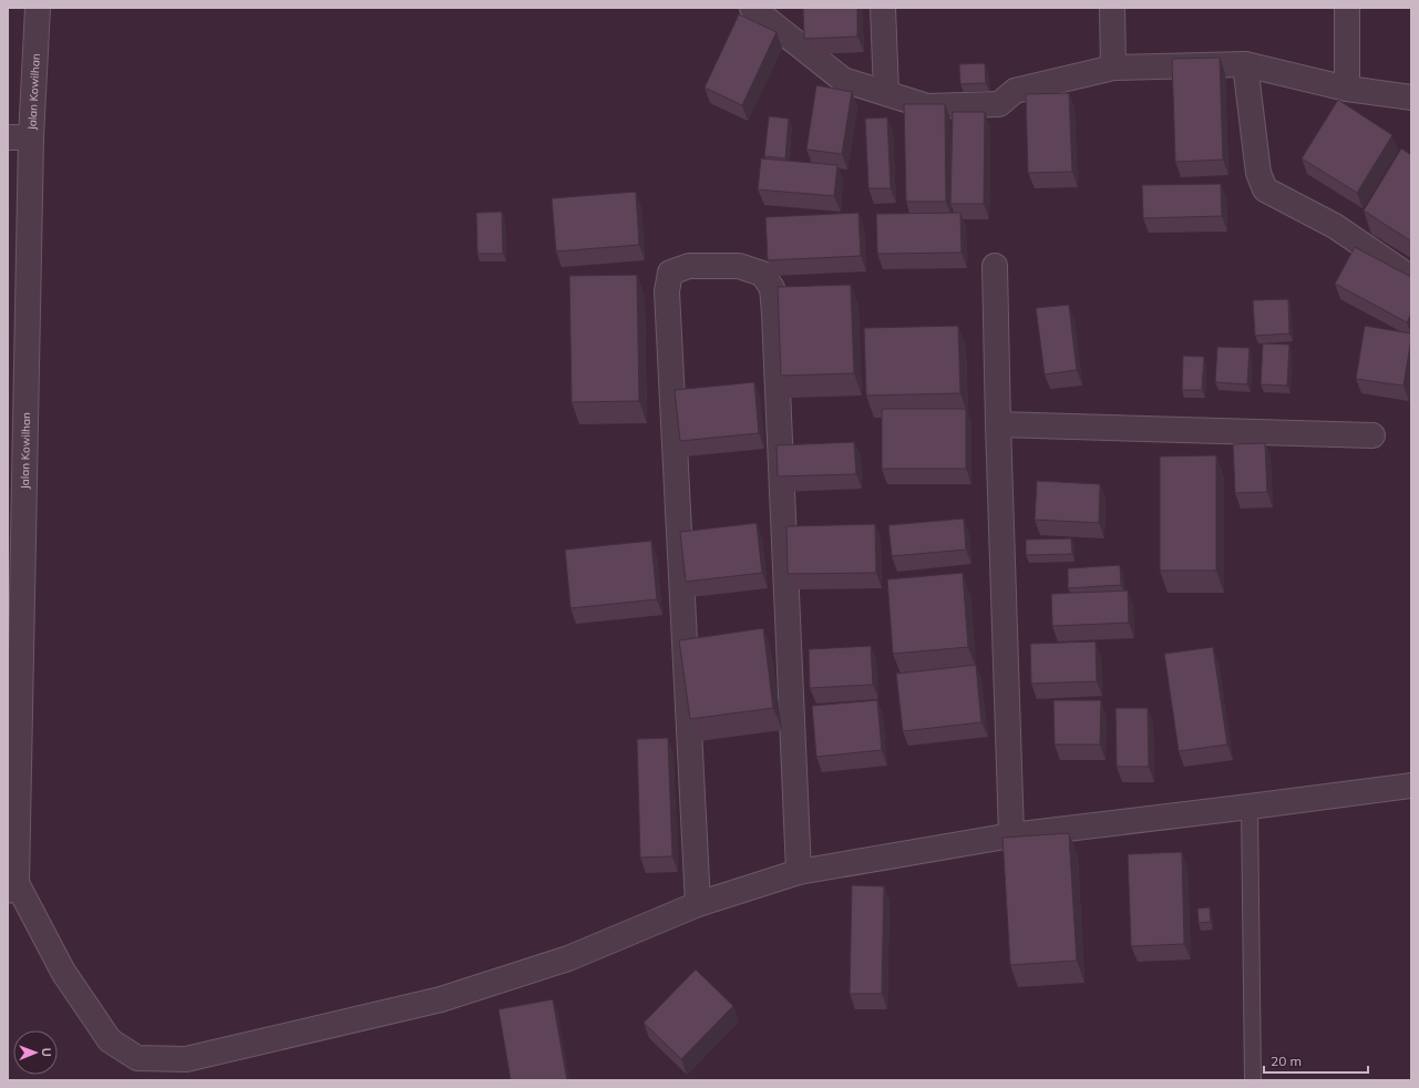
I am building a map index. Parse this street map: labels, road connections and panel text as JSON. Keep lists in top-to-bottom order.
{
  "streets": {
    "street": ["Jalan Kowilhan"]
  },
  "scale_bar": "20 m",
  "north": "right"
}
